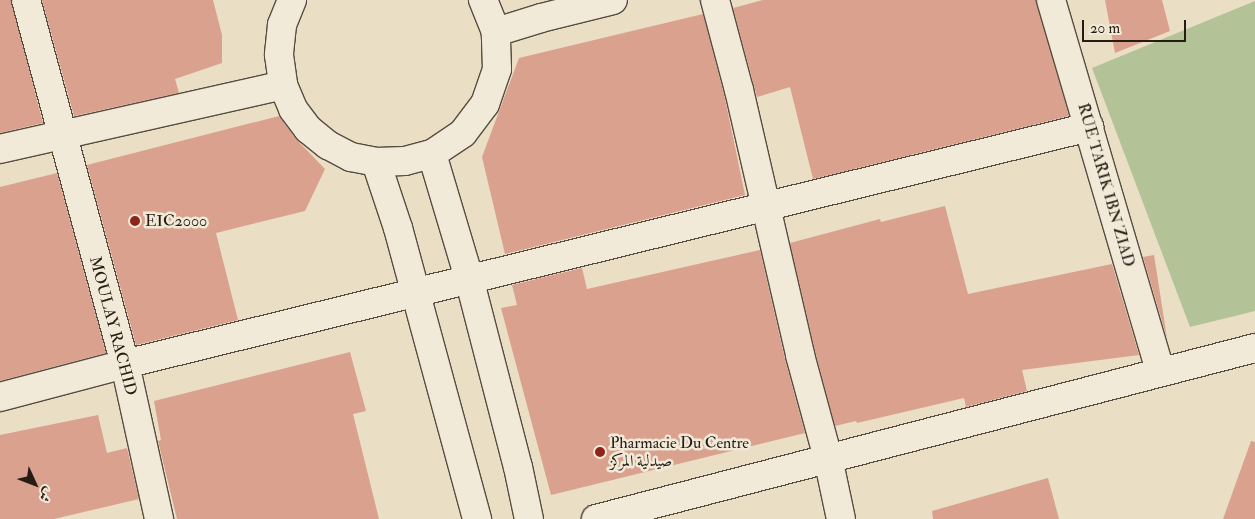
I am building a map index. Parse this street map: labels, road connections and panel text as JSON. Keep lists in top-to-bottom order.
{
  "streets": {
    "street": ["RUE TARIK IBN ZIAD", "MOULAY RACHID"]
  },
  "places": ["EIC2000", "Pharmacie Du Centre صيدلية المركز"],
  "scale_bar": "20 m",
  "north": "bottom right"
}
